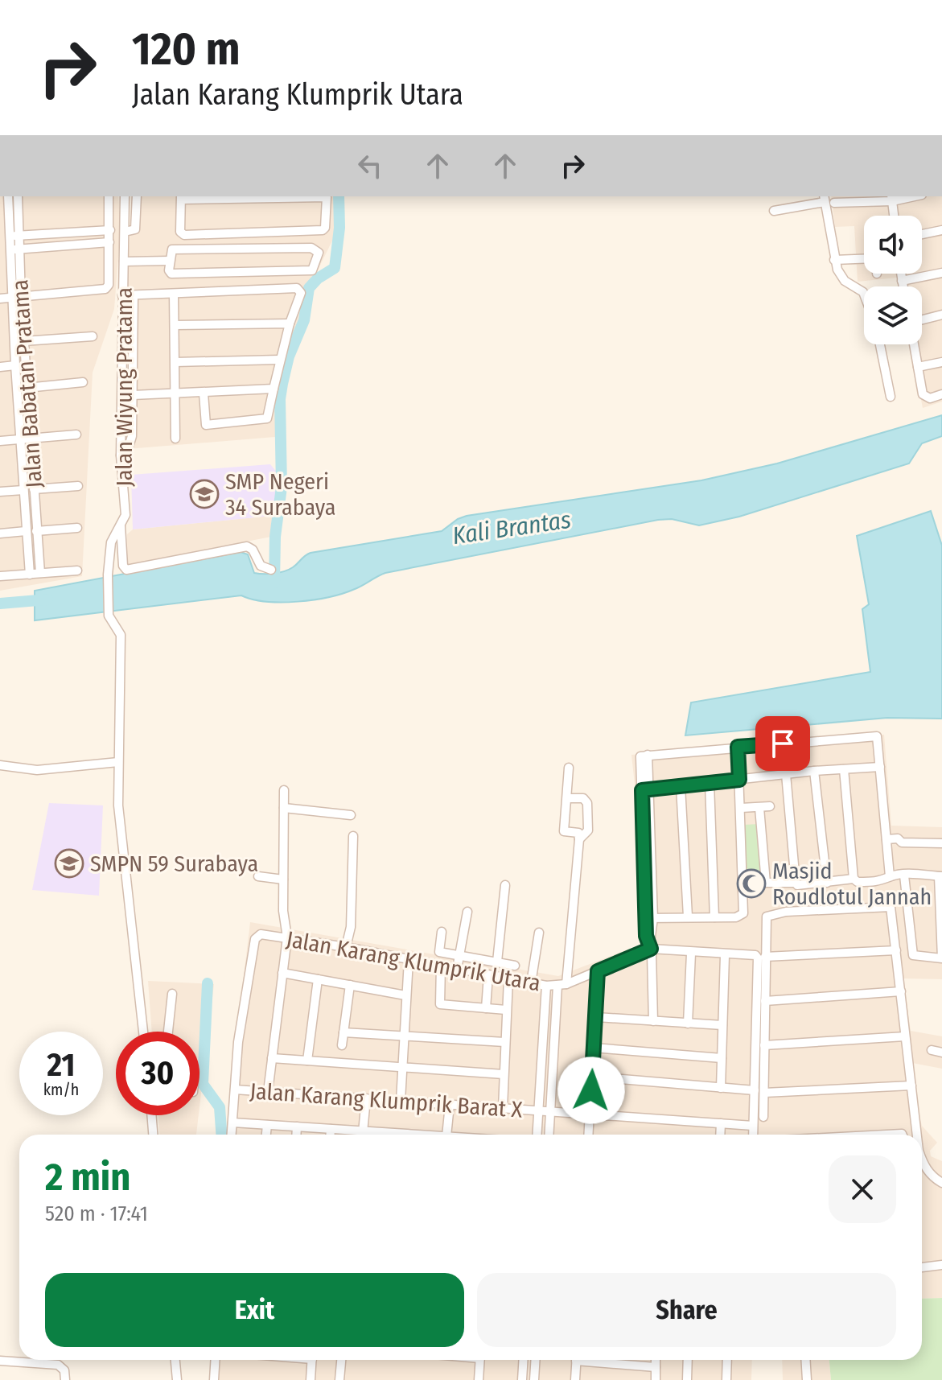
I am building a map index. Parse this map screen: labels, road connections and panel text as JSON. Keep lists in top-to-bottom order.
{
  "streets": {
    "street": [
      "Jalan Babatan Pratama",
      "Jalan Wiyung Pratama",
      "Jalan Karang Klumprik Utara",
      "Jalan Karang Klumprik Barat X"
    ]
  },
  "crossings": [
    ["Jalan Babatan Pratama", "Jalan Wiyung Pratama"],
    ["Jalan Karang Klumprik Utara", "Jalan Karang Klumprik Barat X"]
  ],
  "water": ["Kali Brantas"],
  "places": {
    "school or university": ["SMP Negeri 34 Surabaya", "SMPN 59 Surabaya"],
    "mosque": ["Masjid Roudlotul Jannah"]
  },
  "page": {
    "turn": ["120 m", "Jalan Karang Klumprik Utara"],
    "speed": "21 km/h",
    "limit": "30",
    "heading": ["2 min", "520 m · 17:41"],
    "buttons": ["Exit", "Share"]
  }
}
